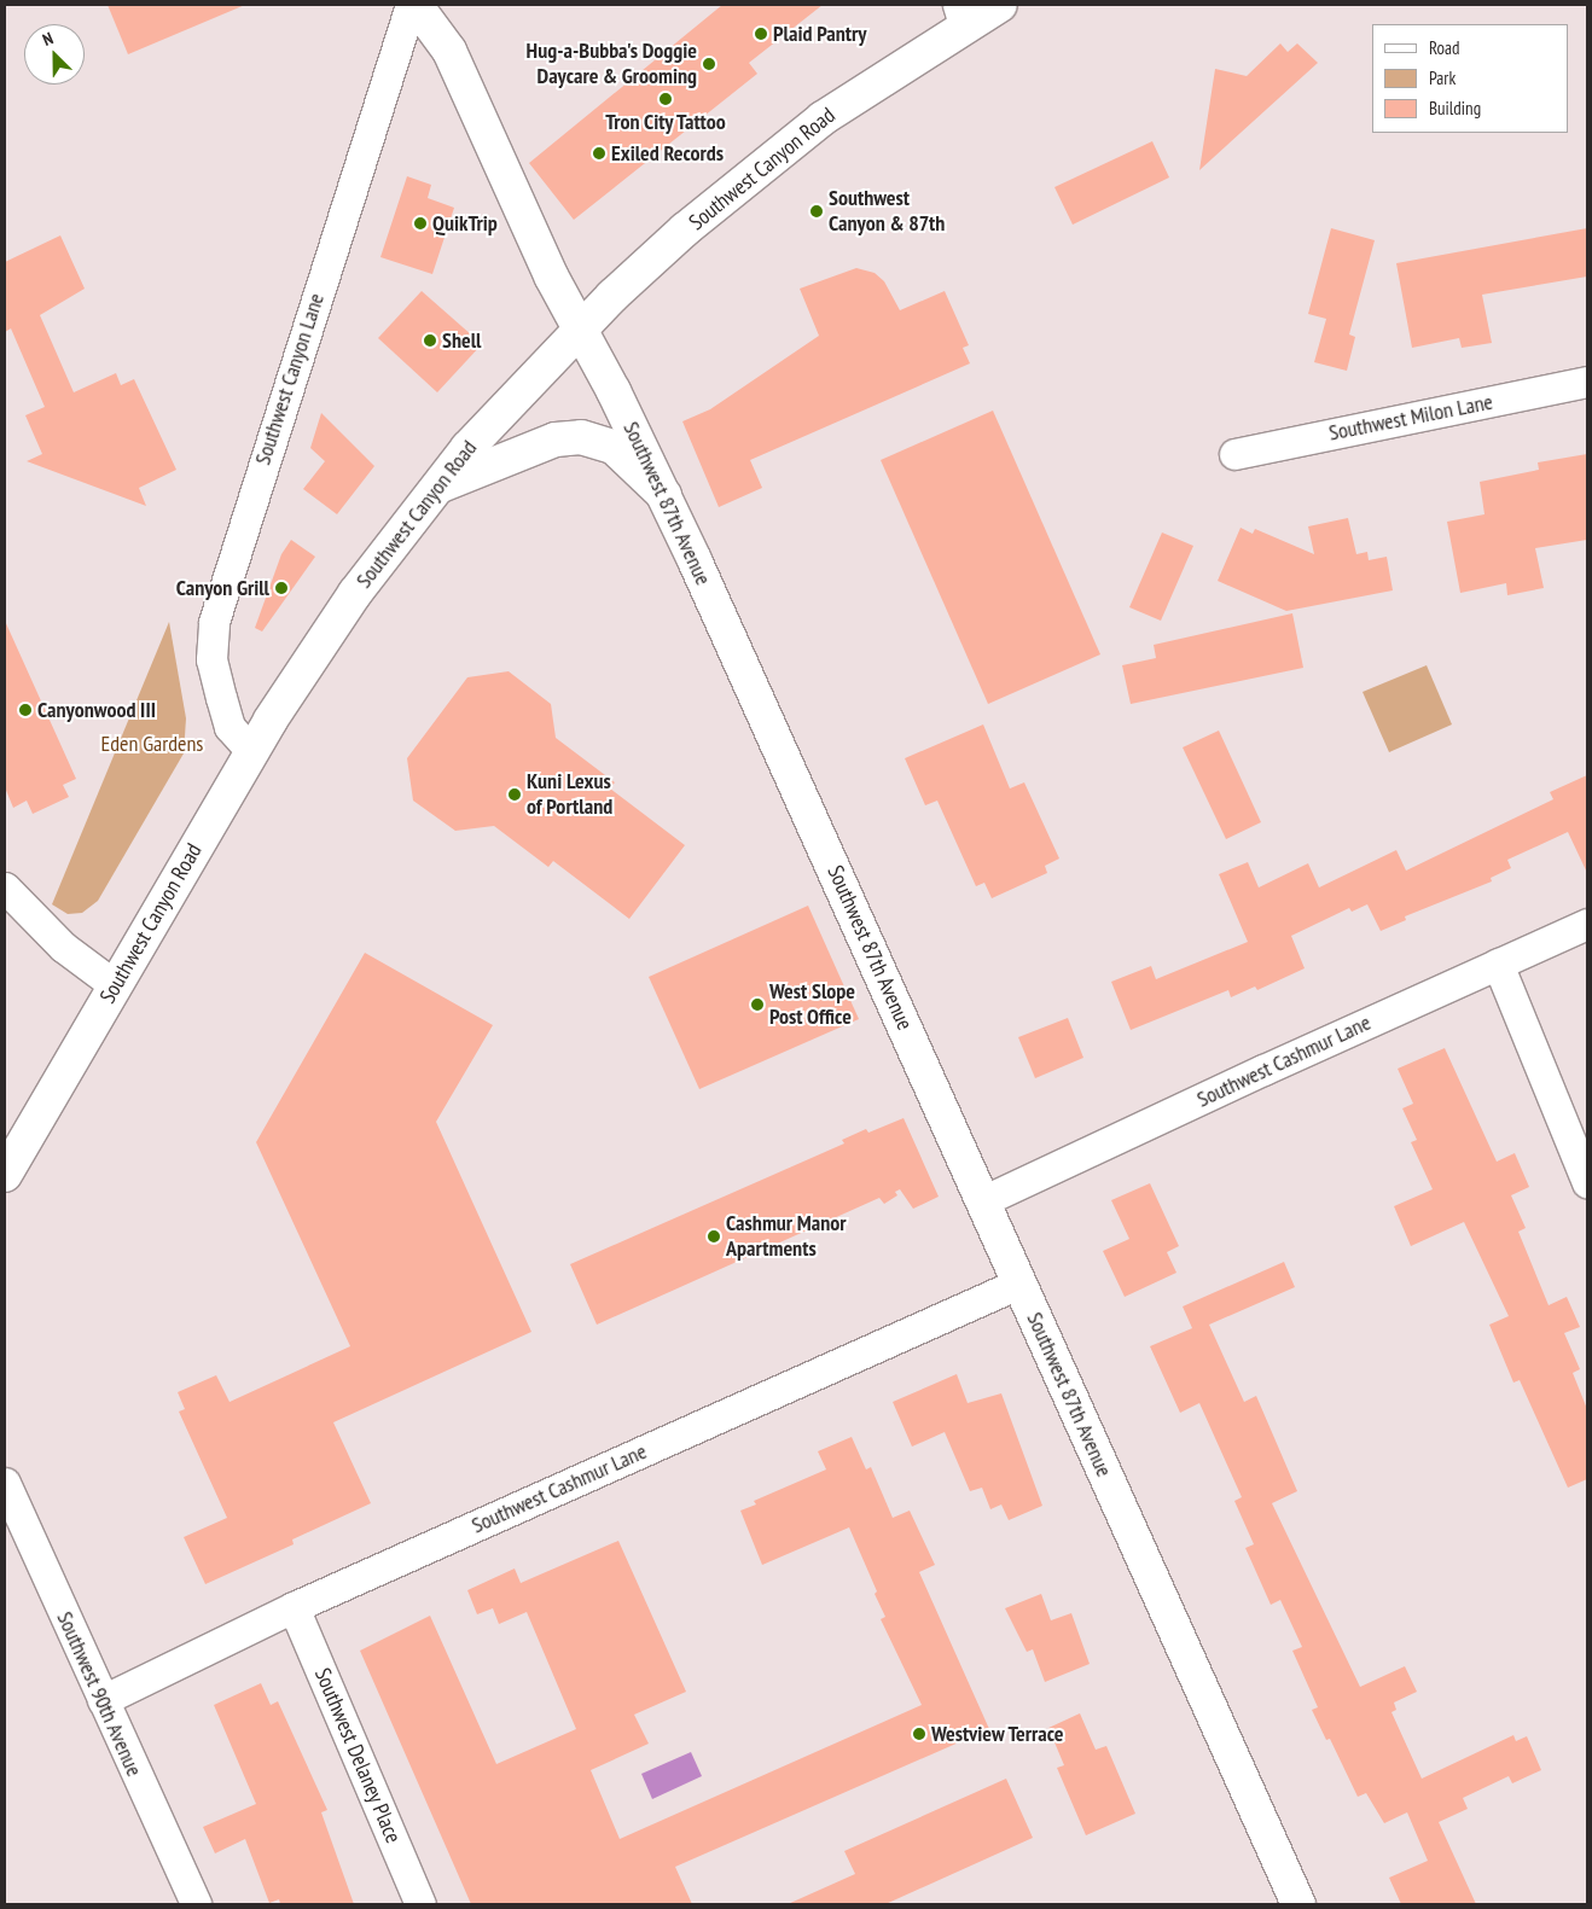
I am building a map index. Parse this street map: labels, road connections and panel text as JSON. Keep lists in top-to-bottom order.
{
  "streets": {
    "street": [
      "Southwest Canyon Road",
      "Southwest Canyon Lane",
      "Southwest Milon Lane",
      "Southwest 87th Avenue",
      "Southwest Cashmur Lane",
      "Southwest 90th Avenue",
      "Southwest Delaney Place"
    ]
  },
  "crossings": [
    ["Southwest Canyon Road", "Southwest Canyon Lane"],
    ["Southwest Canyon Road", "Southwest 87th Avenue"],
    ["Southwest 87th Avenue", "Southwest Cashmur Lane"],
    ["Southwest Cashmur Lane", "Southwest 90th Avenue"],
    ["Southwest Cashmur Lane", "Southwest Delaney Place"]
  ],
  "parks": ["Eden Gardens"],
  "places": [
    "Plaid Pantry",
    "Hug-a-Bubba's Doggie Daycare & Grooming",
    "Tron City Tattoo",
    "Exiled Records",
    "Southwest Canyon & 87th",
    "QuikTrip",
    "Shell",
    "Canyon Grill",
    "Canyonwood III",
    "Kuni Lexus of Portland",
    "West Slope Post Office",
    "Cashmur Manor Apartments",
    "Westview Terrace"
  ],
  "legend": ["Road", "Park", "Building"],
  "north": "top left"
}
